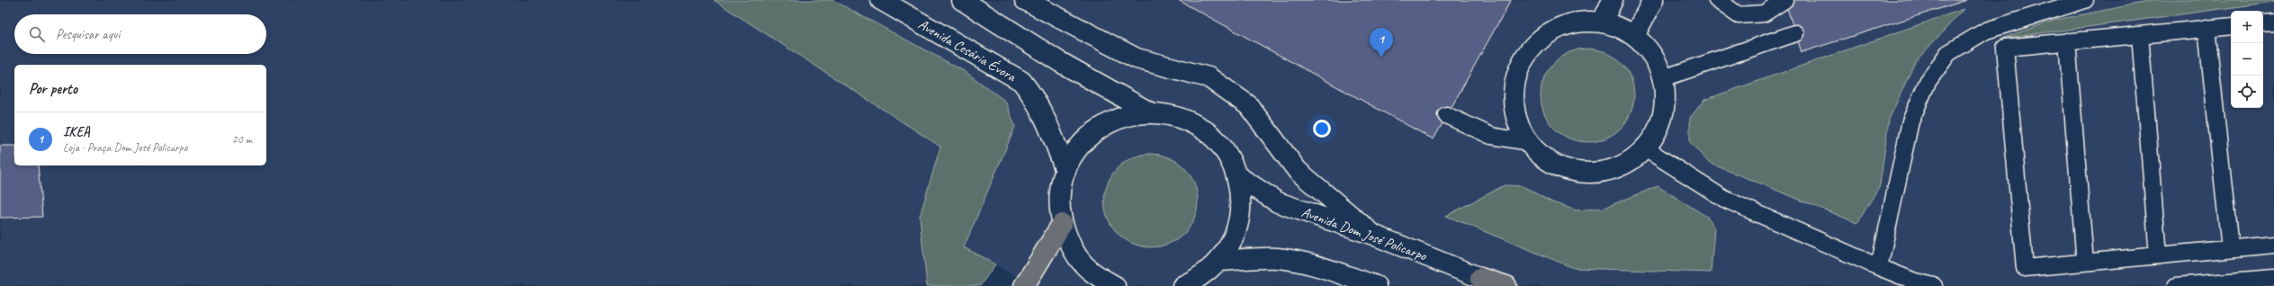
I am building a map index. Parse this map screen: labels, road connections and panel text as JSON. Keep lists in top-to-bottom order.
{
  "streets": {
    "street": ["Avenida Cesária Évora", "Avenida Dom José Policarpo"]
  },
  "page": {
    "map_buttons": ["+", "−"],
    "search": "Pesquisar aqui",
    "pins": "1",
    "heading": "Por perto",
    "list": [
      {
        "mark": "1",
        "name": "IKEA",
        "note": "Loja · Praça Dom José Policarpo",
        "value": "20 m"
      }
    ]
  }
}
